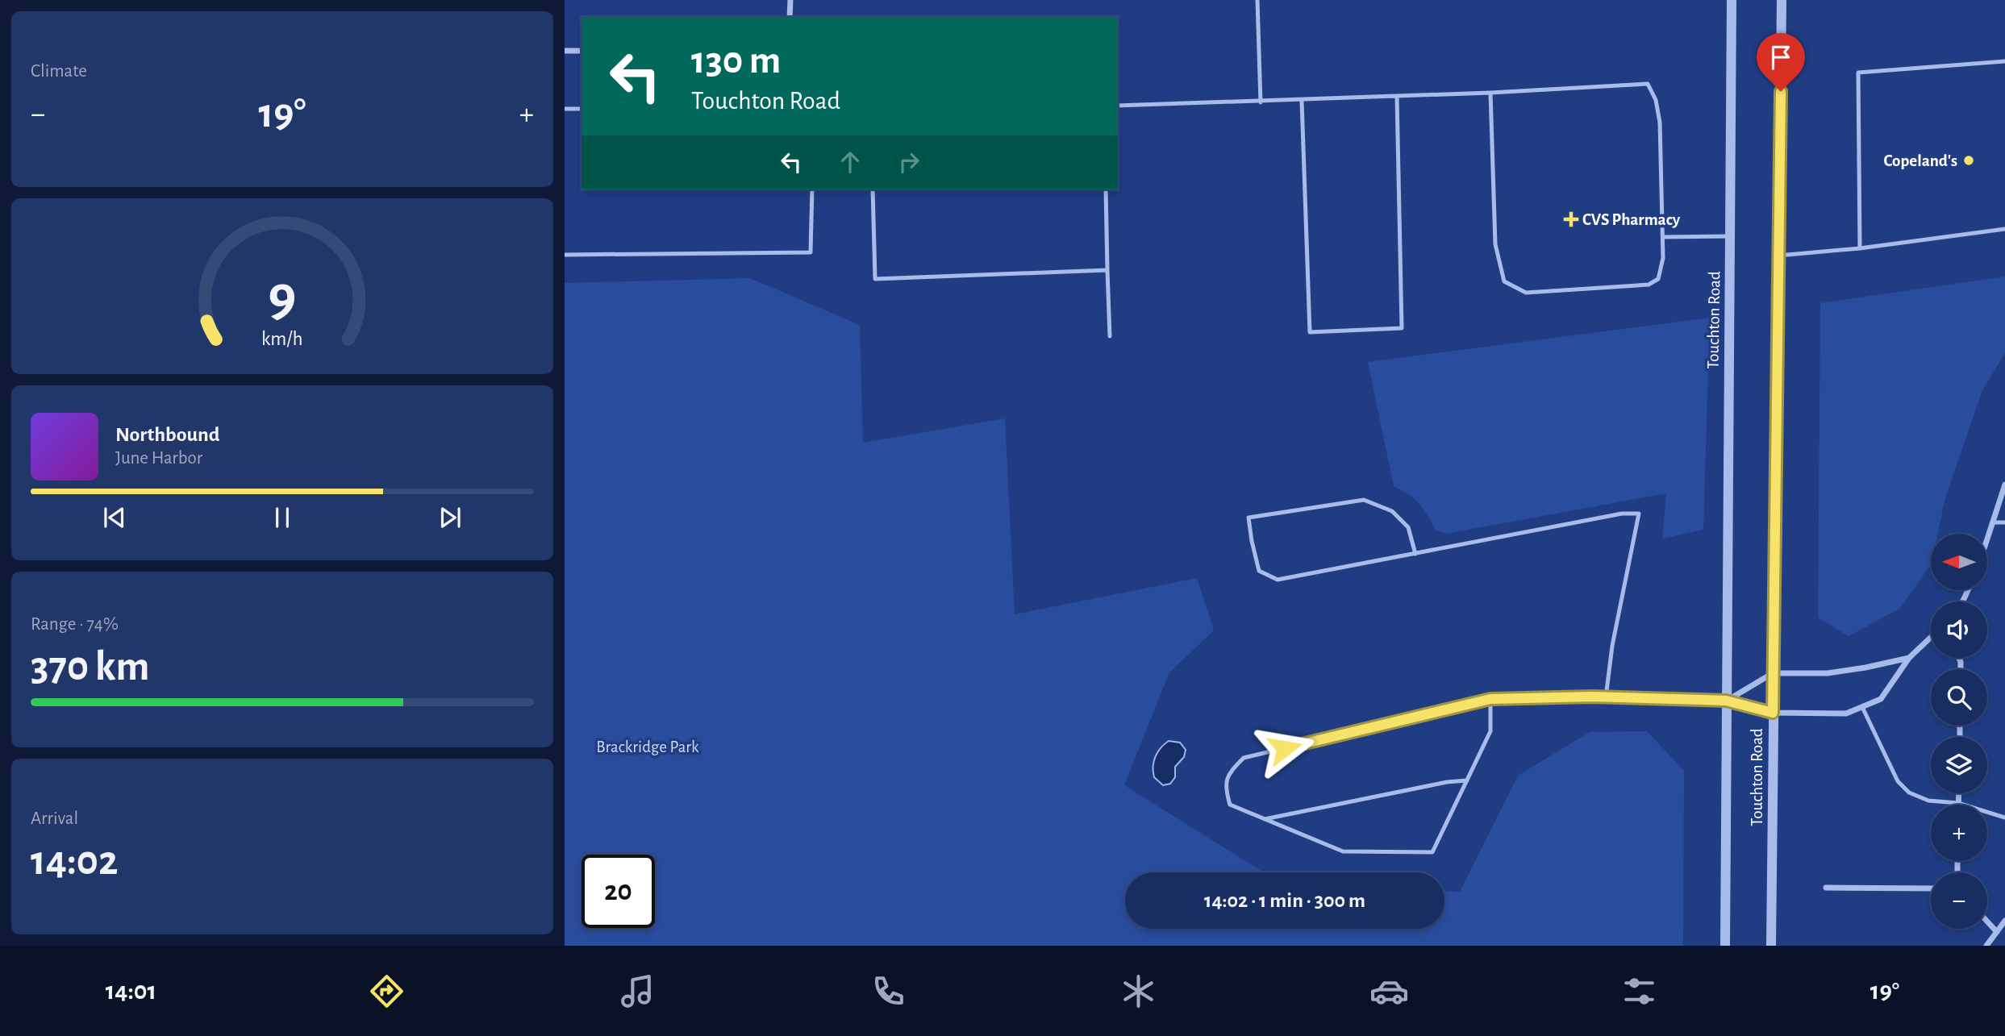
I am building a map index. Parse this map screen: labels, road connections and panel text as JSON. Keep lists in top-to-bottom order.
{
  "streets": {
    "street": ["Touchton Road"]
  },
  "parks": ["Brackridge Park"],
  "places": {
    "other": ["Copeland's"],
    "health": ["CVS Pharmacy"]
  },
  "north": "left",
  "page": {
    "tile": [
      "Climate",
      ["Range · 74%", "370 km"],
      ["Arrival", "14:02"]
    ],
    "turn": ["130 m", "Touchton Road"],
    "heat": ["−", "19°", "+"],
    "song": ["Northbound", "June Harbor"],
    "map_buttons": ["+", "−"],
    "limit": "20",
    "trip": "14:02 · 1 min · 300 m",
    "tabs": ["14:01", "19°"],
    "gauge": ["9", "km/h"]
  }
}
